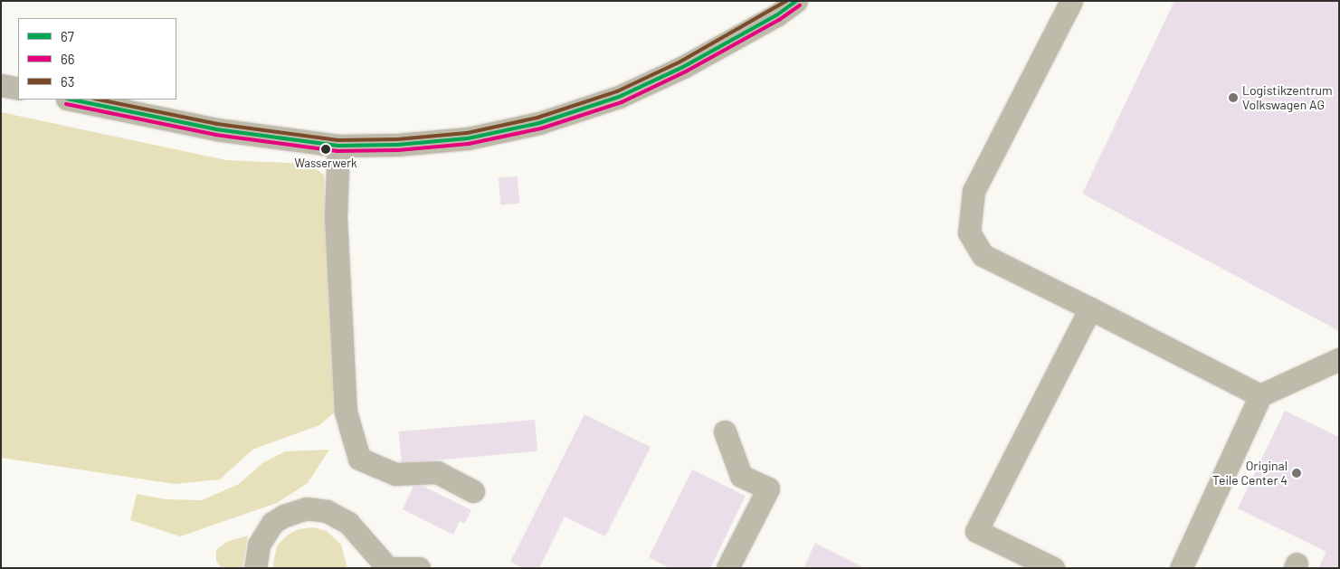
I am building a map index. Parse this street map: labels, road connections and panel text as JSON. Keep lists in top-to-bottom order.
{
  "places": ["Logistikzentrum Volkswagen AG", "Wasserwerk", "Original Teile Center 4"],
  "lines": ["transit line 67", "transit line 63", "transit line 66"],
  "legend": ["67", "66", "63"]
}
